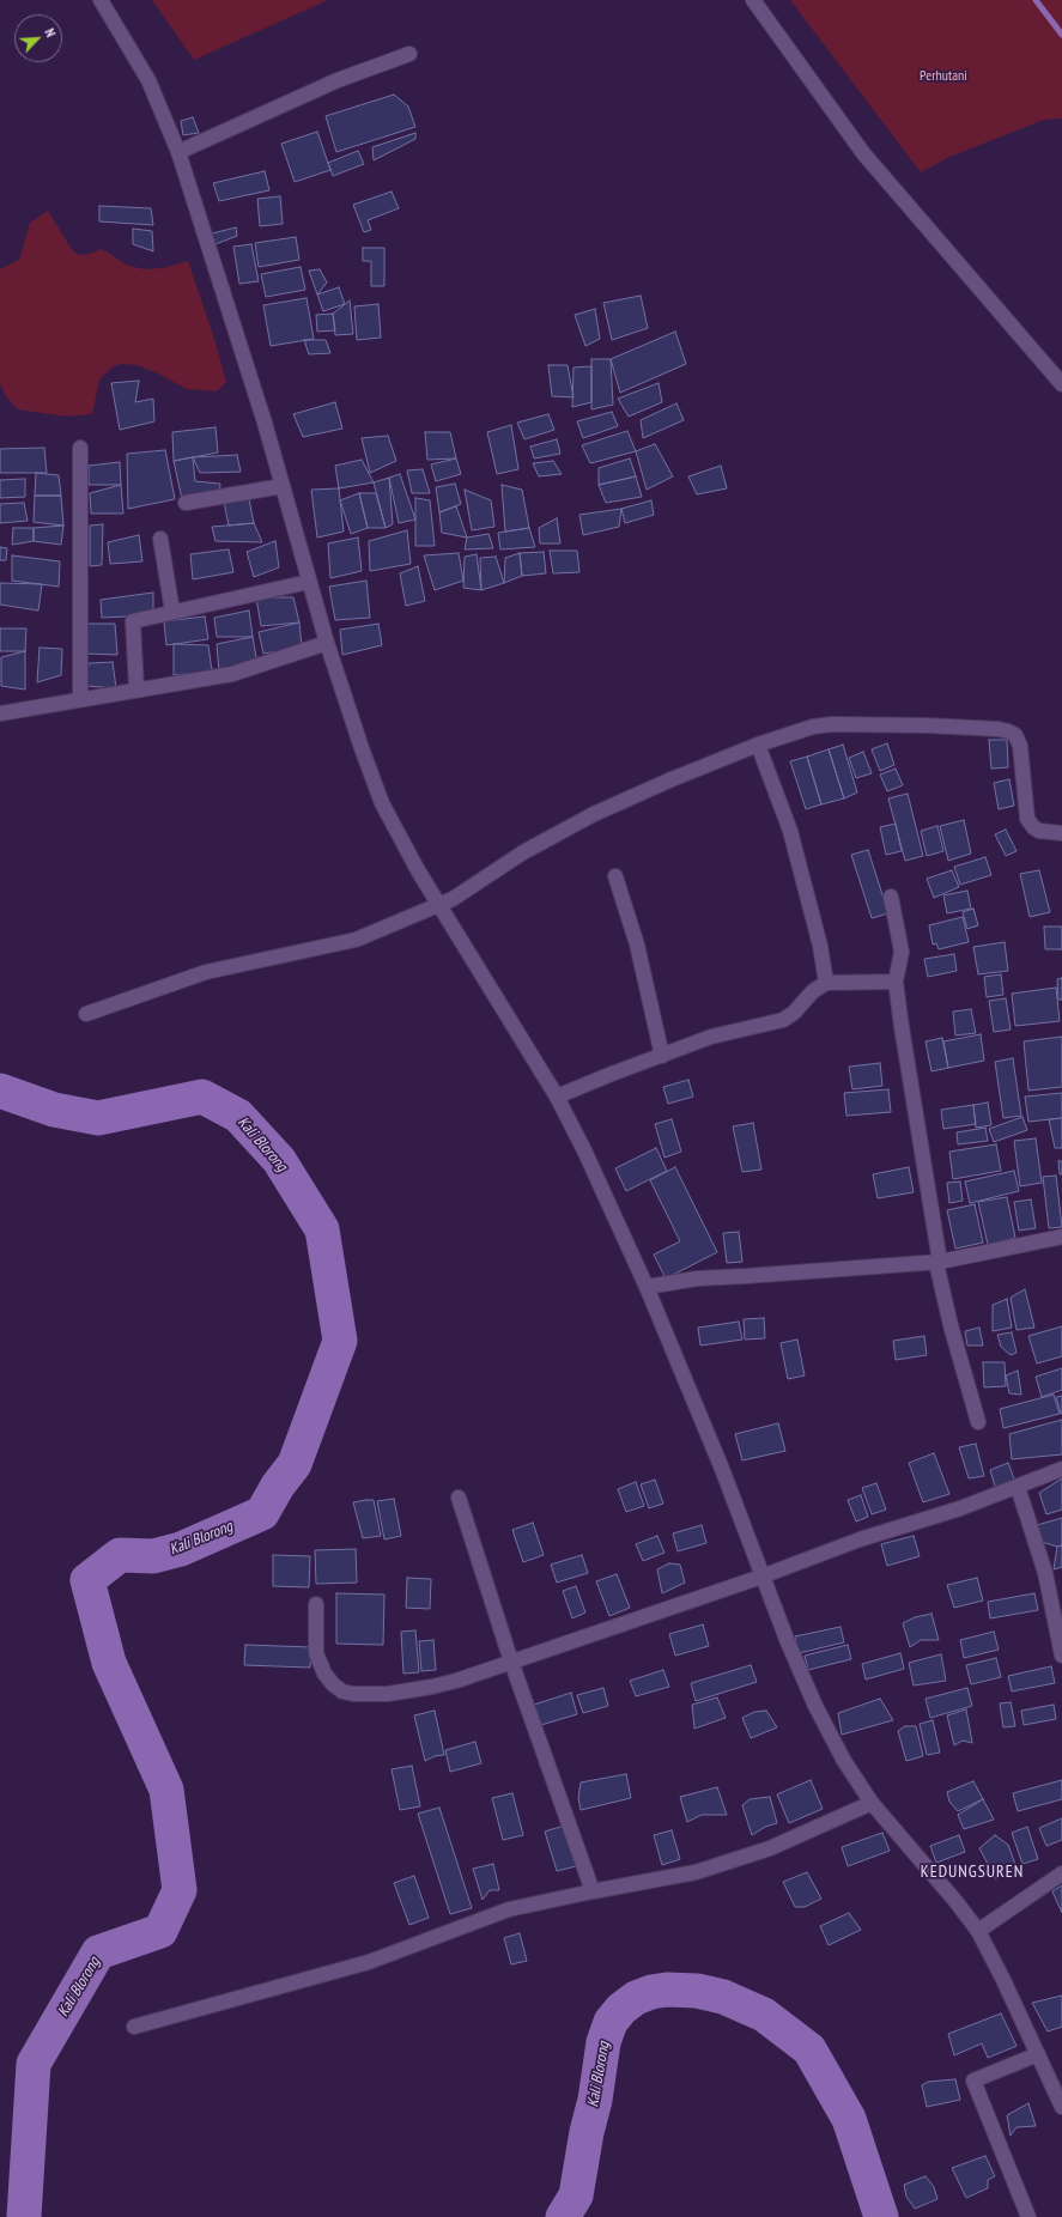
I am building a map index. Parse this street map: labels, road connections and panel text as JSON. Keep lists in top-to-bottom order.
{
  "districts": ["KEDUNGSUREN"],
  "water": ["Kali Blorong"],
  "parks": ["Perhutani"],
  "north": "top right"
}
